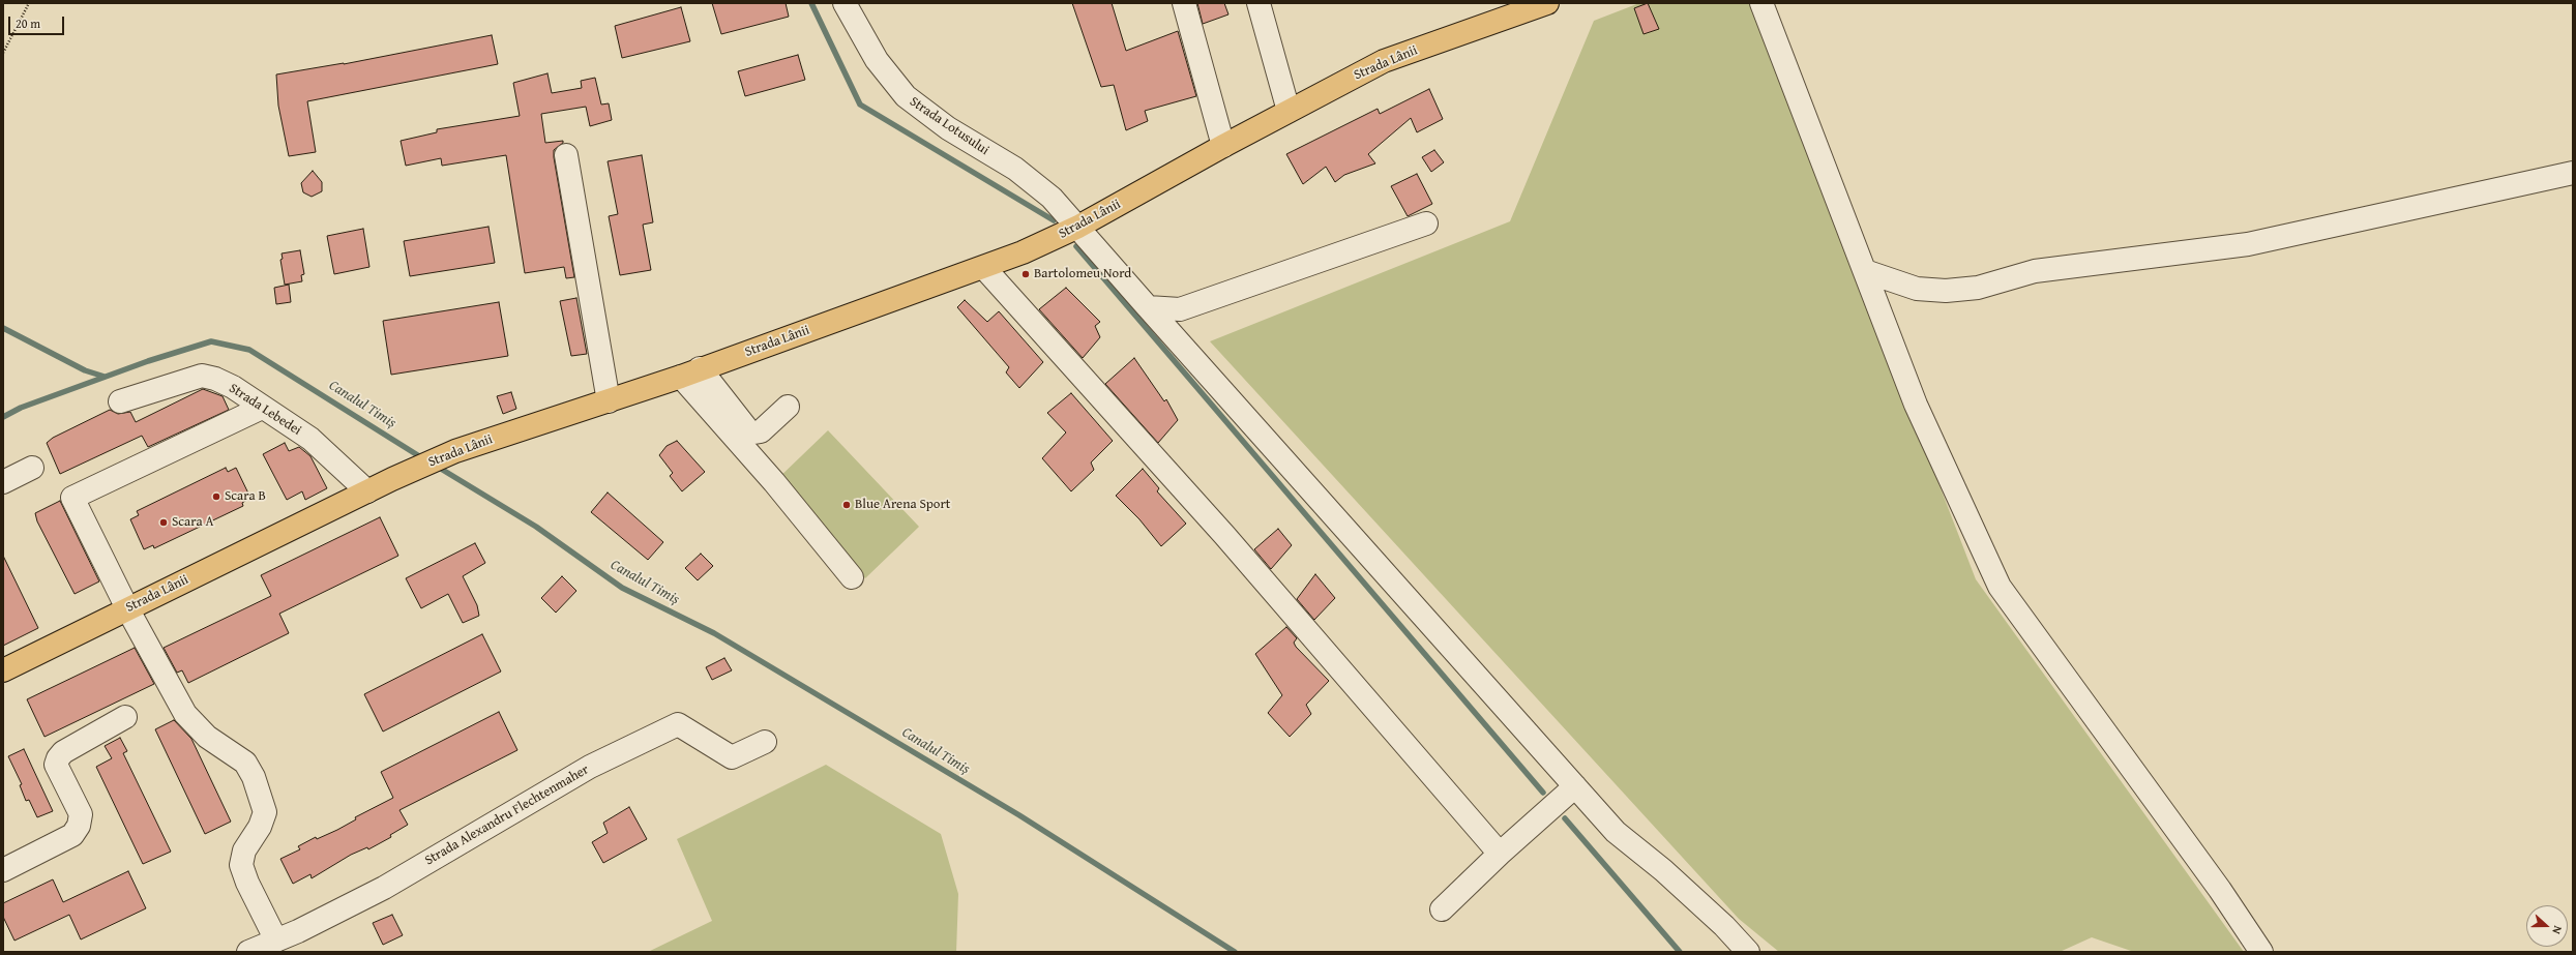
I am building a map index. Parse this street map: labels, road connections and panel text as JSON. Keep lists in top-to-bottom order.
{
  "streets": {
    "main road": ["Strada Lânii"],
    "street": ["Strada Lotusului", "Strada Lebedei", "Strada Alexandru Flechtenmaher"]
  },
  "crossings": [
    ["Strada Lânii", "Strada Lotusului"],
    ["Strada Lânii", "Strada Lebedei"]
  ],
  "water": ["Canalul Timiș"],
  "places": [
    "Bartolomeu Nord",
    "Scara B",
    "Blue Arena Sport",
    "Scara A"
  ],
  "scale_bar": "20 m",
  "north": "right"
}
